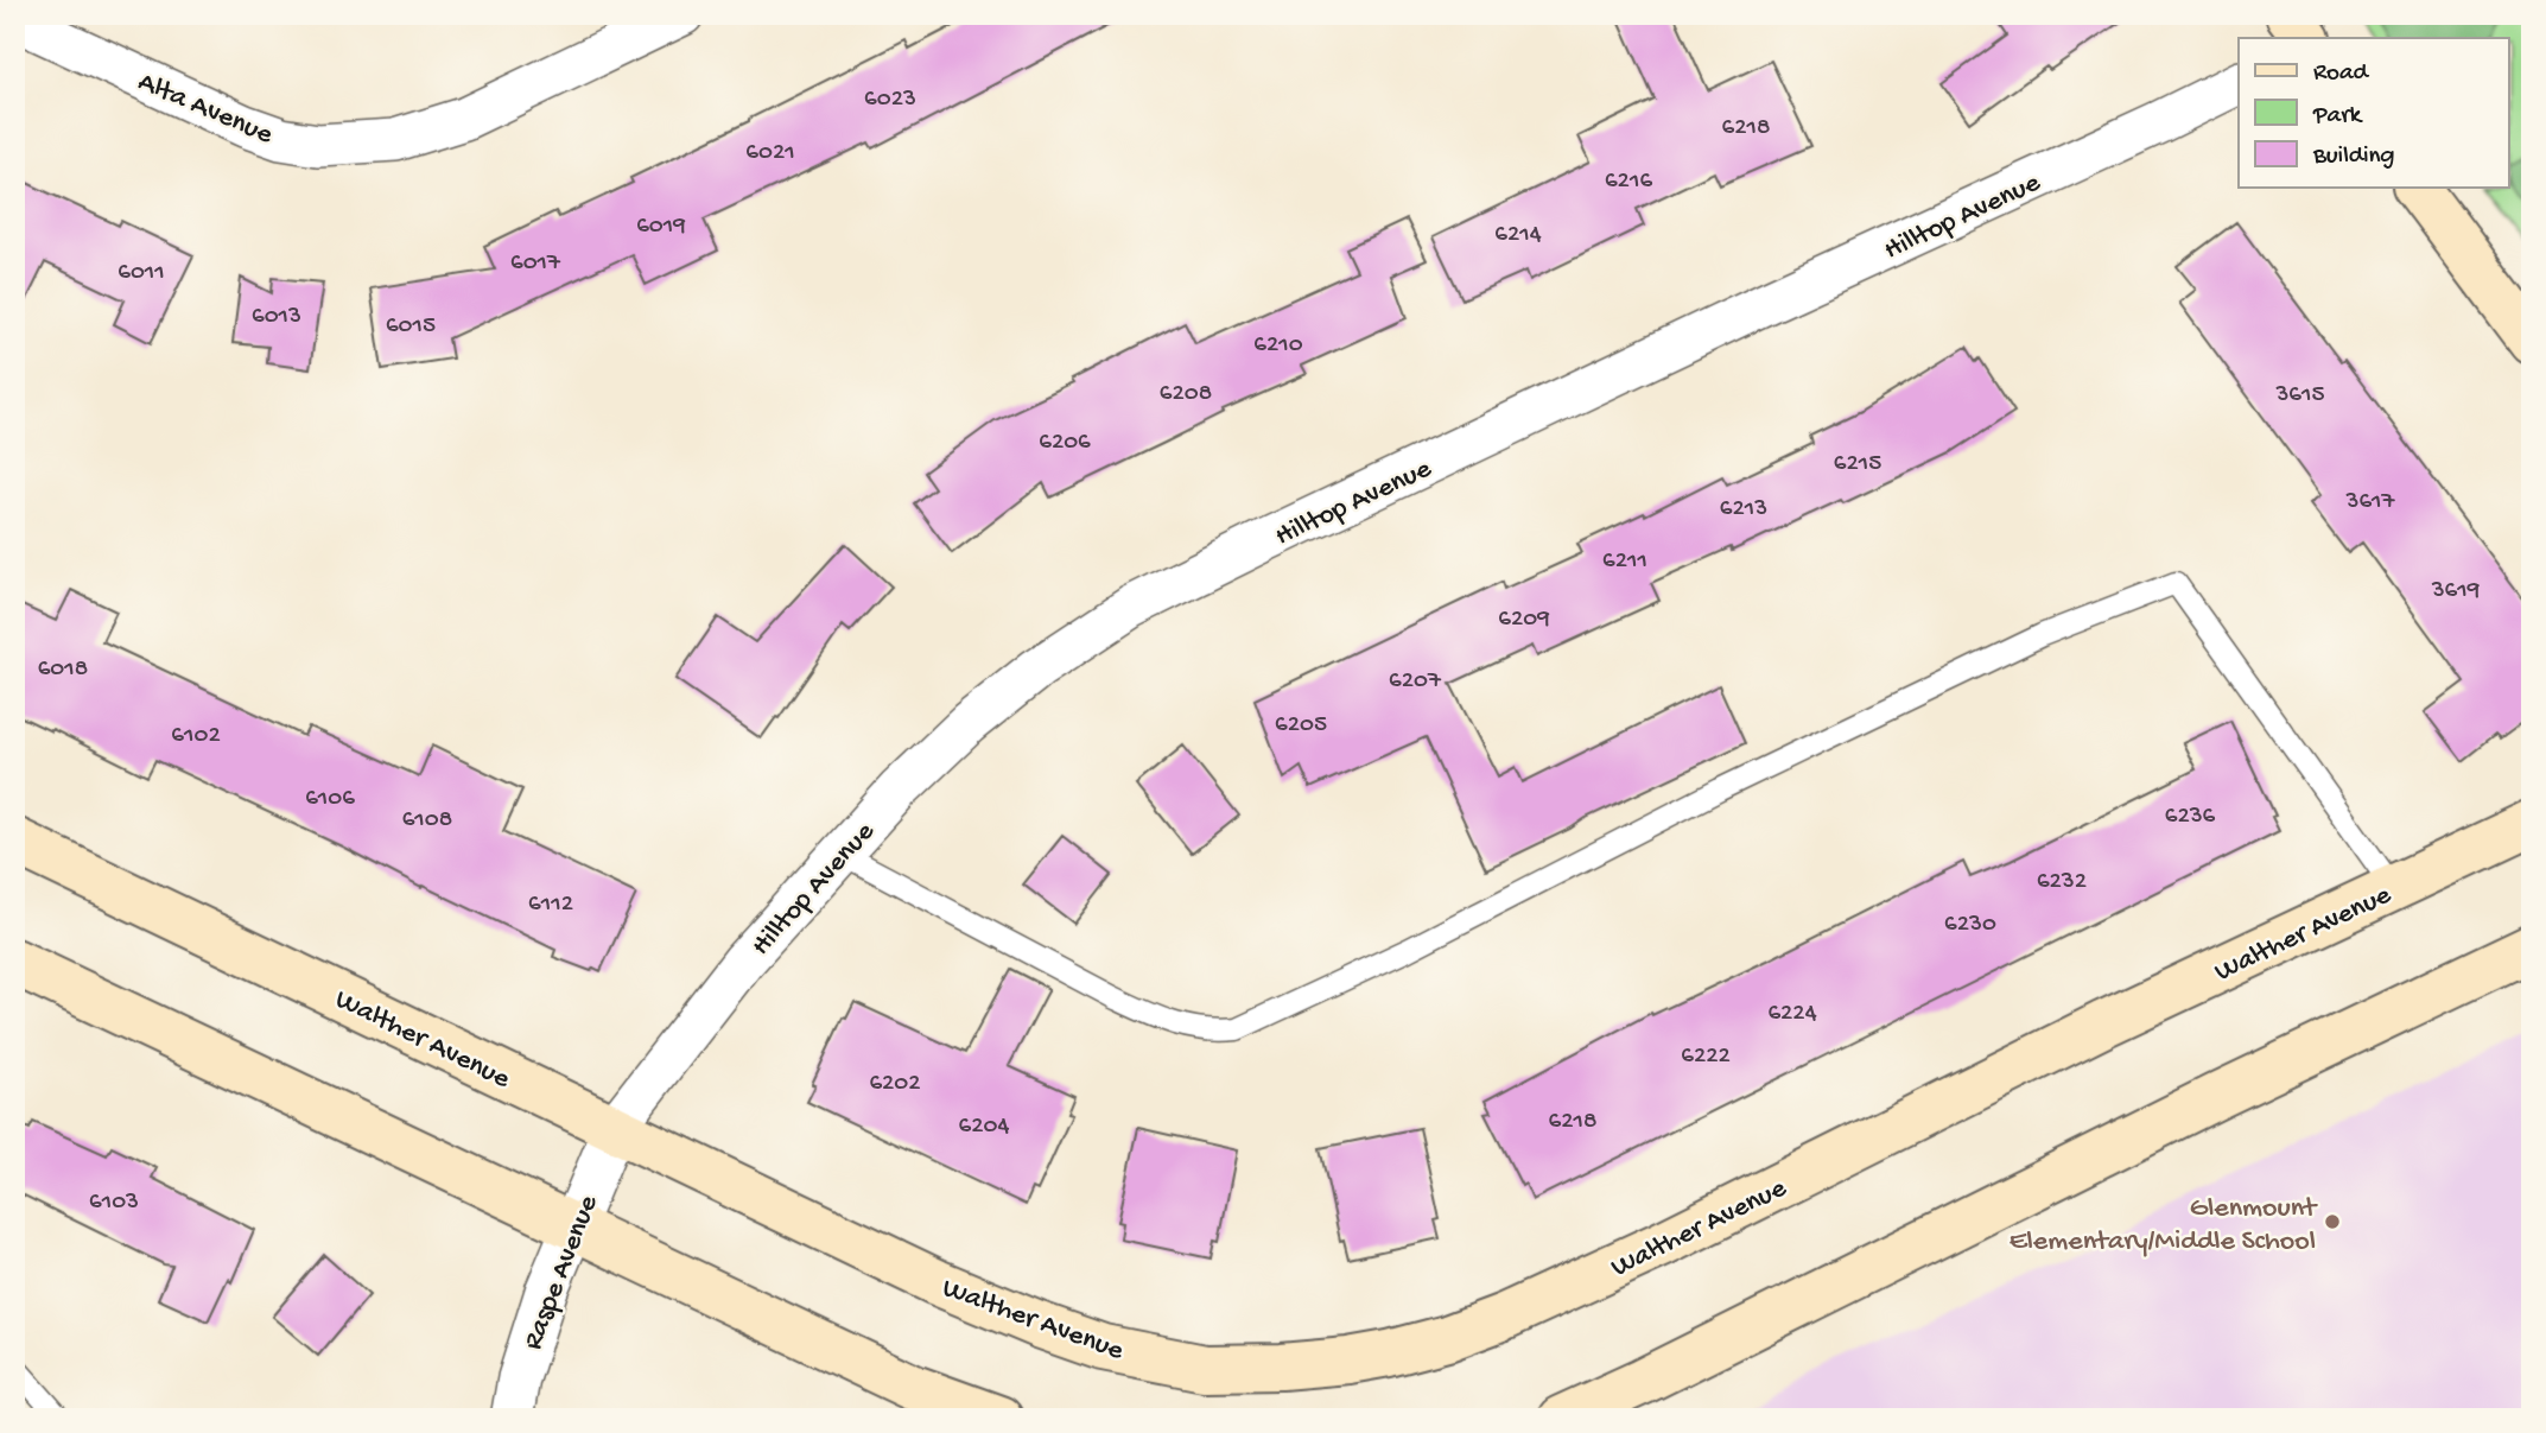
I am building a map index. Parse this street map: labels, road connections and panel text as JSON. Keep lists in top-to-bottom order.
{
  "streets": {
    "main road": ["Walther Avenue"],
    "street": ["Alta Avenue", "Hilltop Avenue", "Raspe Avenue"]
  },
  "crossings": [
    ["Hilltop Avenue", "Walther Avenue"],
    ["Hilltop Avenue", "Raspe Avenue"],
    ["Walther Avenue", "Raspe Avenue"]
  ],
  "places": ["Glenmount Elementary/Middle School"],
  "house_numbers": [
    "6023",
    "6218",
    "6021",
    "6216",
    "6019",
    "6214",
    "6017",
    "6011",
    "6013",
    "6015",
    "6210",
    "6208",
    "3615",
    "6206",
    "6215",
    "3617",
    "6213",
    "6211",
    "3619",
    "6209",
    "6018",
    "6207",
    "6205",
    "6102",
    "6106",
    "6236",
    "6108",
    "6232",
    "6112",
    "6230",
    "6224",
    "6222",
    "6202",
    "6218",
    "6204",
    "6103"
  ],
  "legend": ["Road", "Park", "Building"]
}
